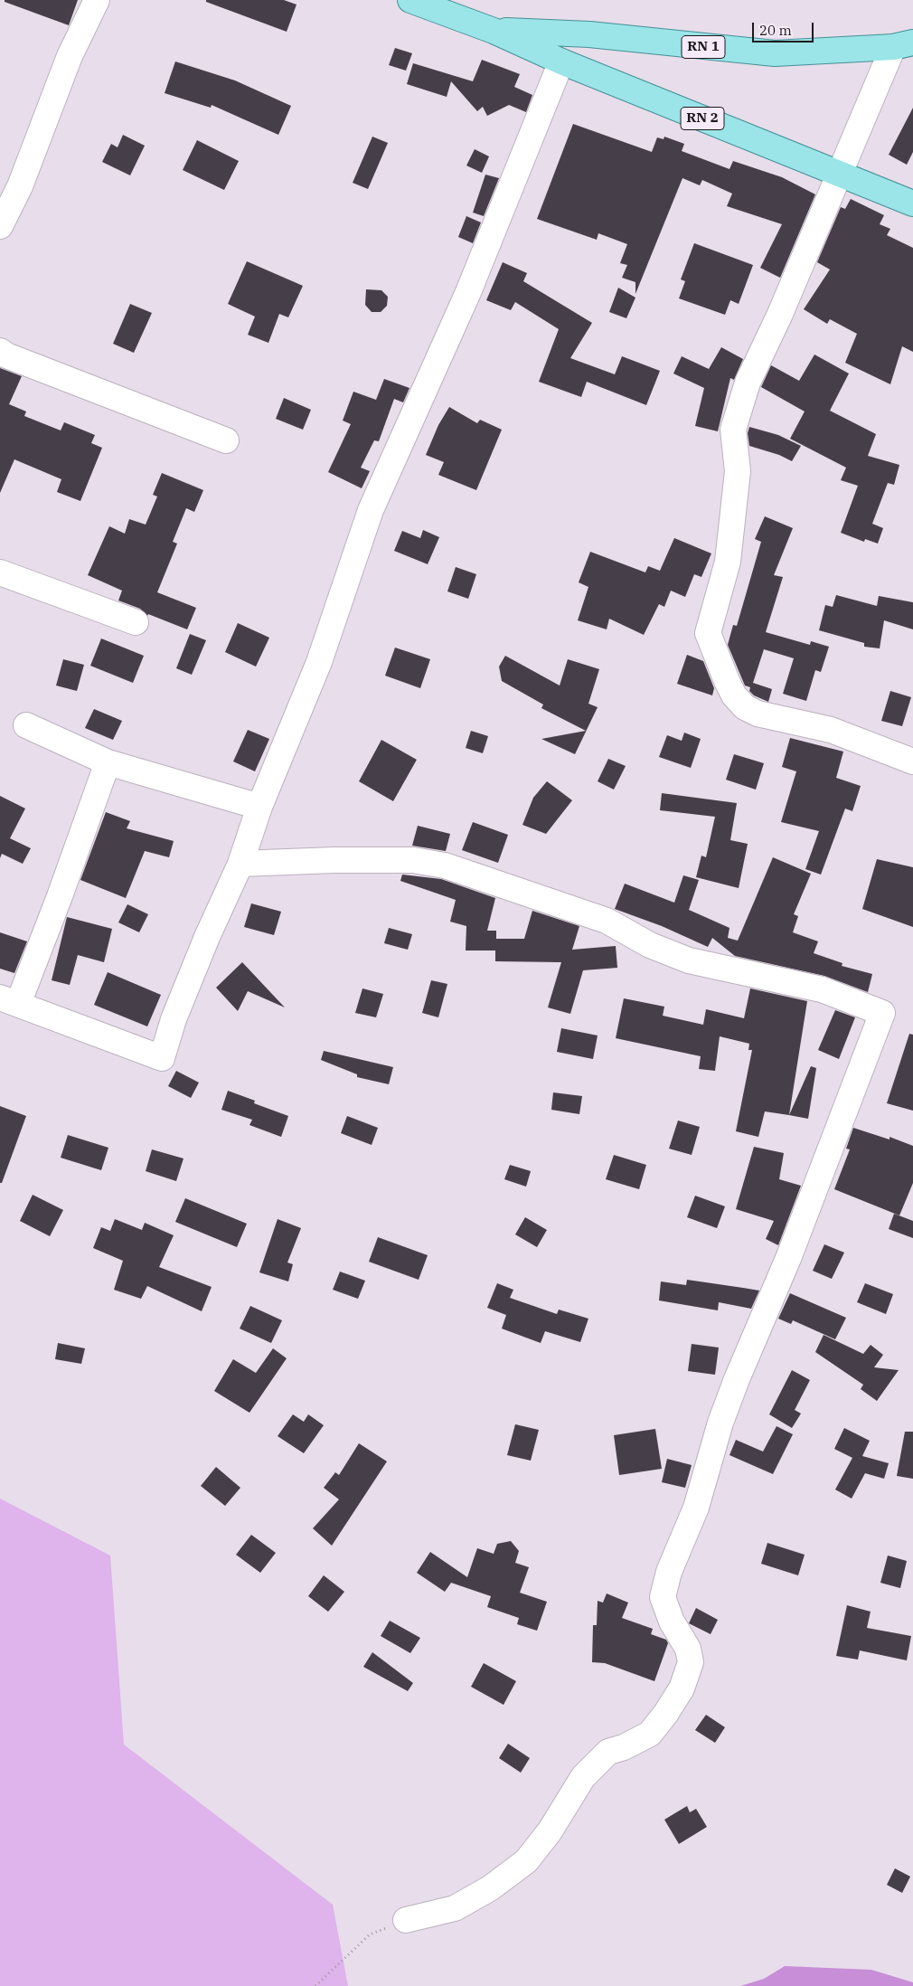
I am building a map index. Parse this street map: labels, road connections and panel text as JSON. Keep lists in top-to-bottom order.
{
  "streets": {
    "main road": ["RN 1", "RN 2"]
  },
  "crossings": [
    ["RN 1", "RN 2"]
  ],
  "scale_bar": "20 m"
}
